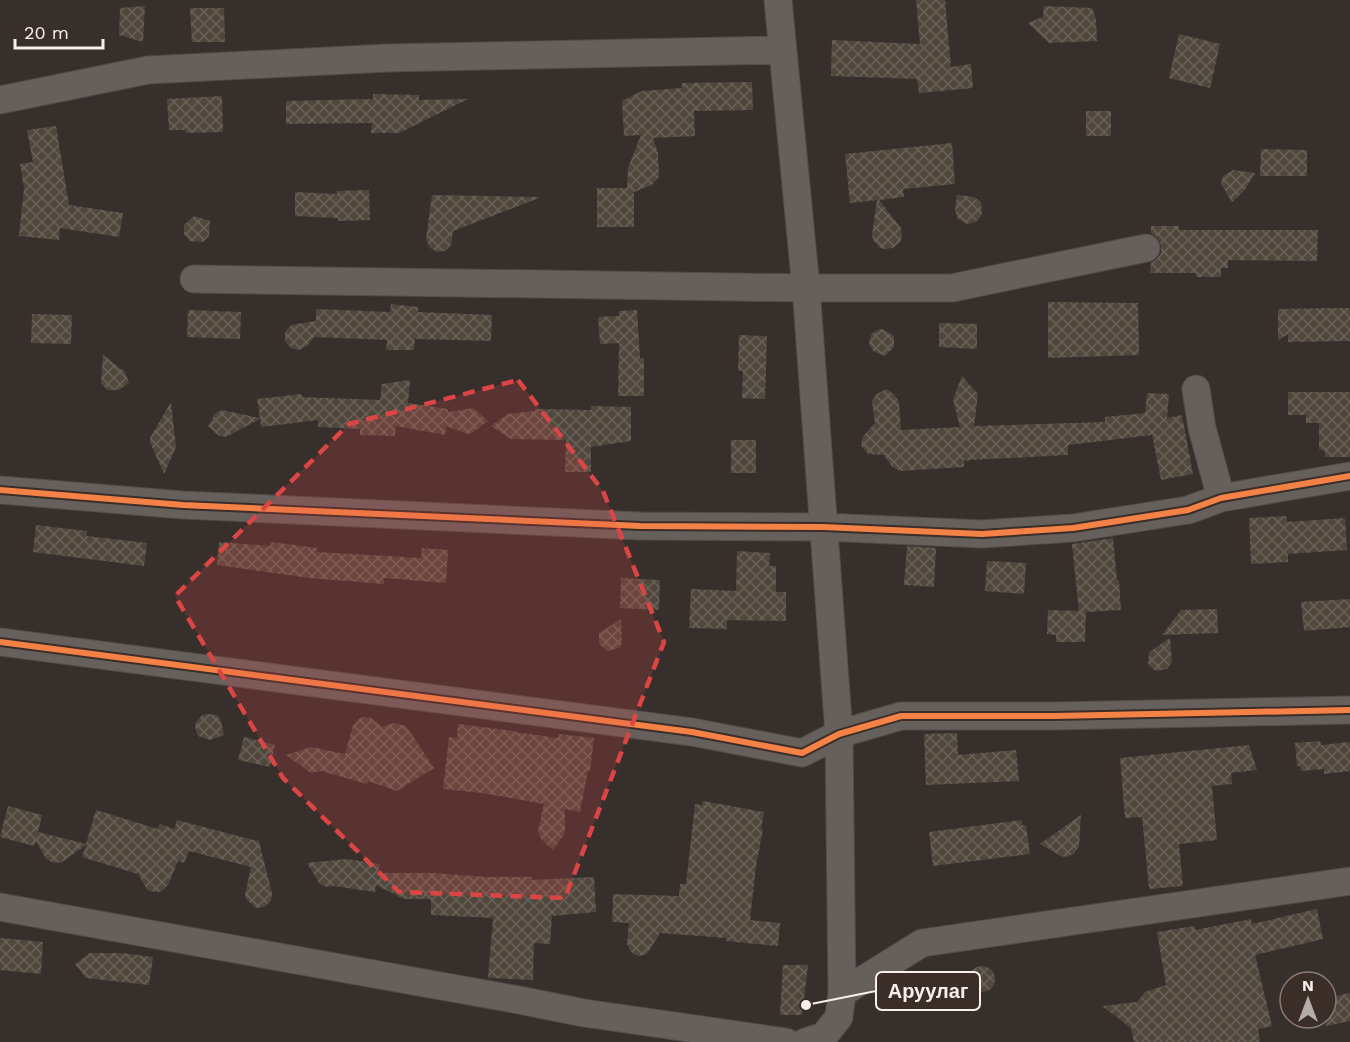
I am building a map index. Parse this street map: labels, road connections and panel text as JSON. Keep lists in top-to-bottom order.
{
  "places": ["Аруулаг"],
  "scale_bar": "20 m",
  "north": "top"
}
